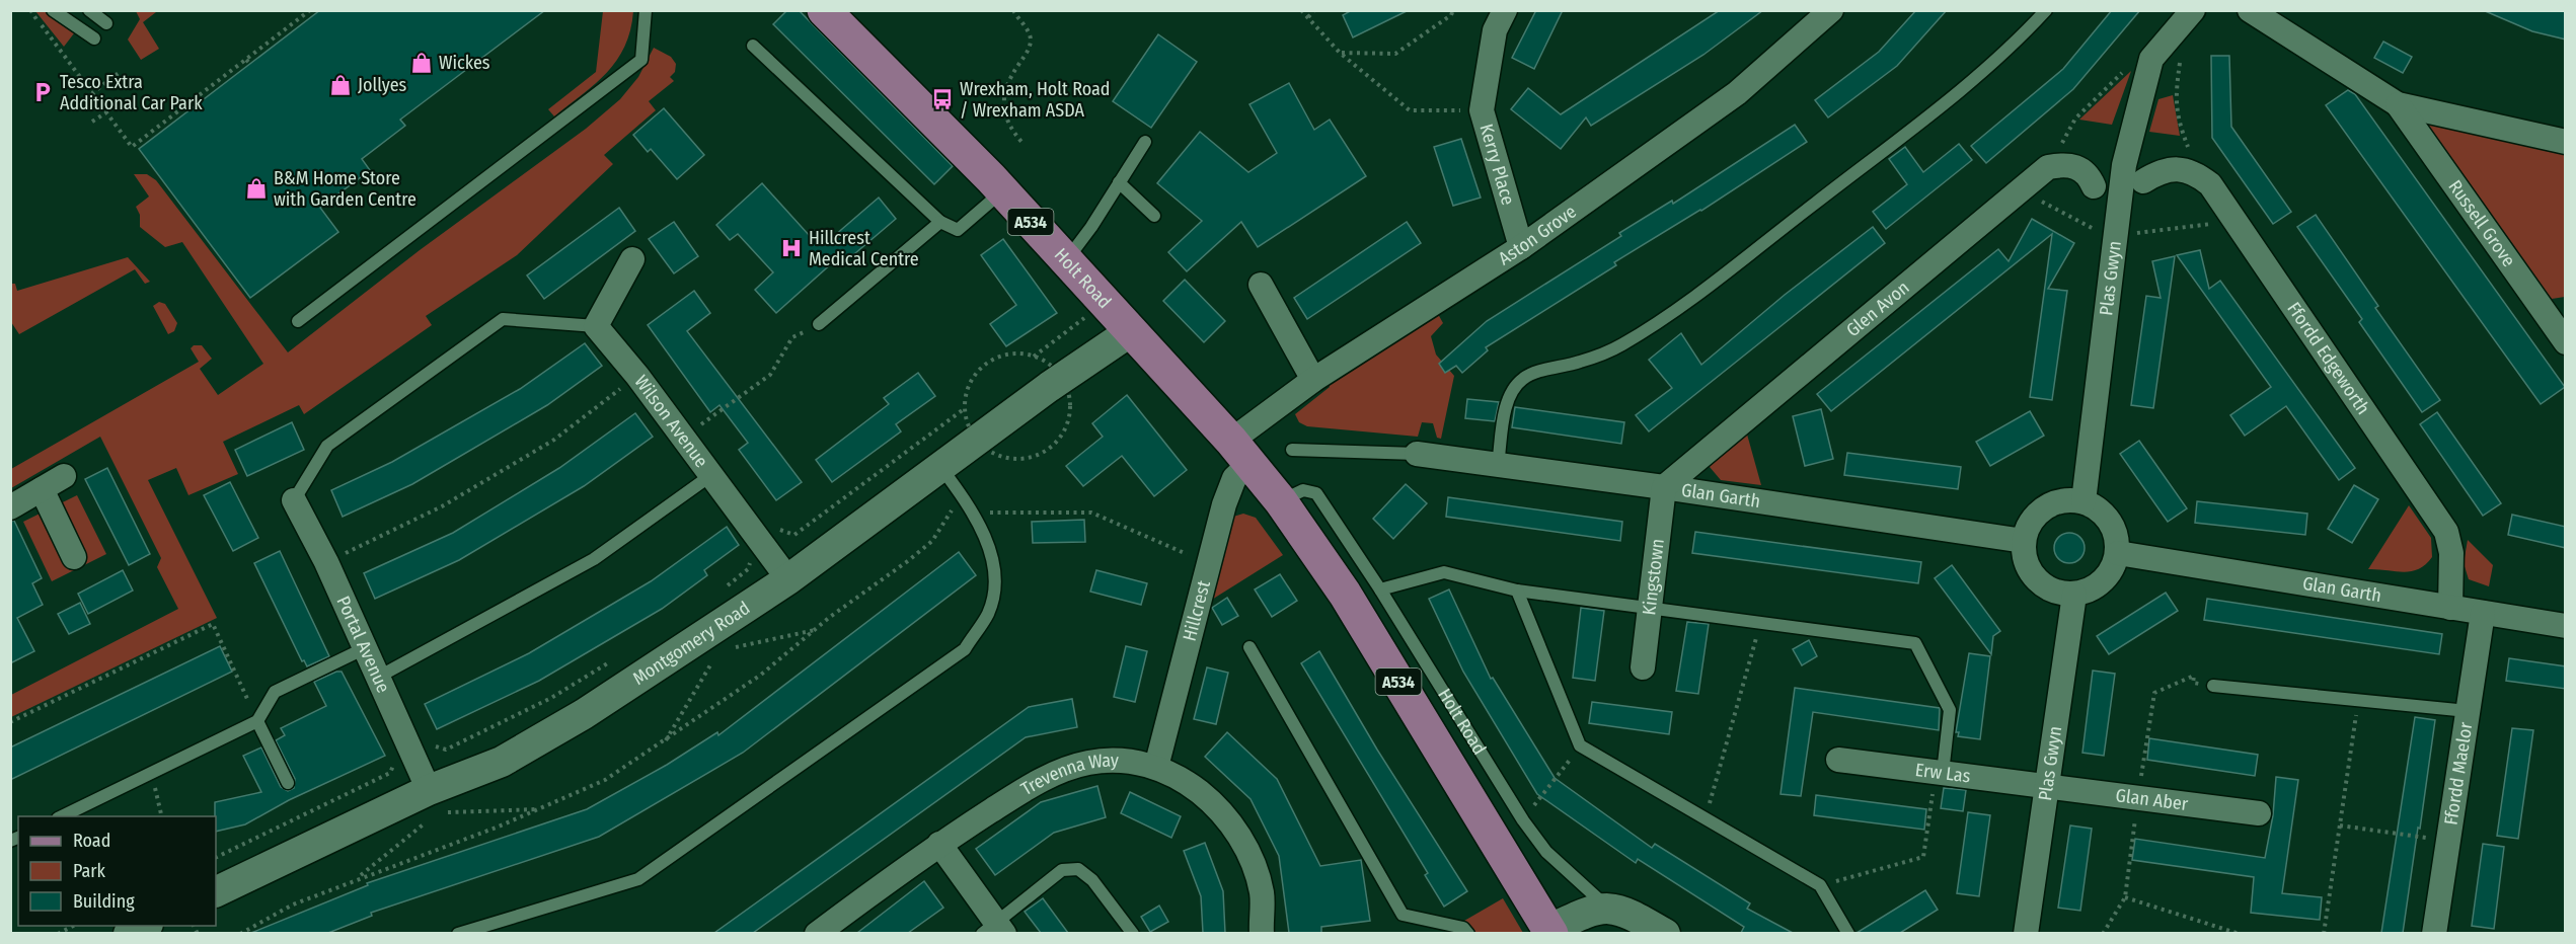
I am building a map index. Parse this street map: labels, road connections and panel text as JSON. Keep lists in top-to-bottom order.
{
  "streets": {
    "main road": ["A534", "Holt Road"],
    "street": [
      "Kerry Place",
      "Russell Grove",
      "Aston Grove",
      "Plas Gwyn",
      "Glen Avon",
      "Ffordd Edgeworth",
      "Wilson Avenue",
      "Glan Garth",
      "Kingstown",
      "Hillcrest",
      "Portal Avenue",
      "Montgomery Road",
      "Erw Las",
      "Ffordd Maelor",
      "Trevenna Way",
      "Glan Aber"
    ]
  },
  "crossings": [
    ["Kerry Place", "Aston Grove"],
    ["Aston Grove", "Holt Road"],
    ["Aston Grove", "Hillcrest"],
    ["Holt Road", "Hillcrest"],
    ["Holt Road", "Montgomery Road"],
    ["Plas Gwyn", "Glan Garth"],
    ["Plas Gwyn", "Erw Las"],
    ["Plas Gwyn", "Glan Aber"],
    ["Glen Avon", "Glan Garth"],
    ["Glen Avon", "Kingstown"],
    ["Ffordd Edgeworth", "Glan Garth"],
    ["Wilson Avenue", "Montgomery Road"],
    ["Glan Garth", "Kingstown"],
    ["Glan Garth", "Ffordd Maelor"],
    ["Hillcrest", "Trevenna Way"],
    ["Portal Avenue", "Montgomery Road"],
    ["Erw Las", "Glan Aber"]
  ],
  "places": {
    "shop": ["Wickes", "Jollyes", "B&M Home Store with Garden Centre"],
    "parking": ["Tesco Extra Additional Car Park"],
    "bus stop": ["Wrexham, Holt Road / Wrexham ASDA"],
    "hospital": ["Hillcrest Medical Centre"]
  },
  "legend": ["Road", "Park", "Building"]
}
